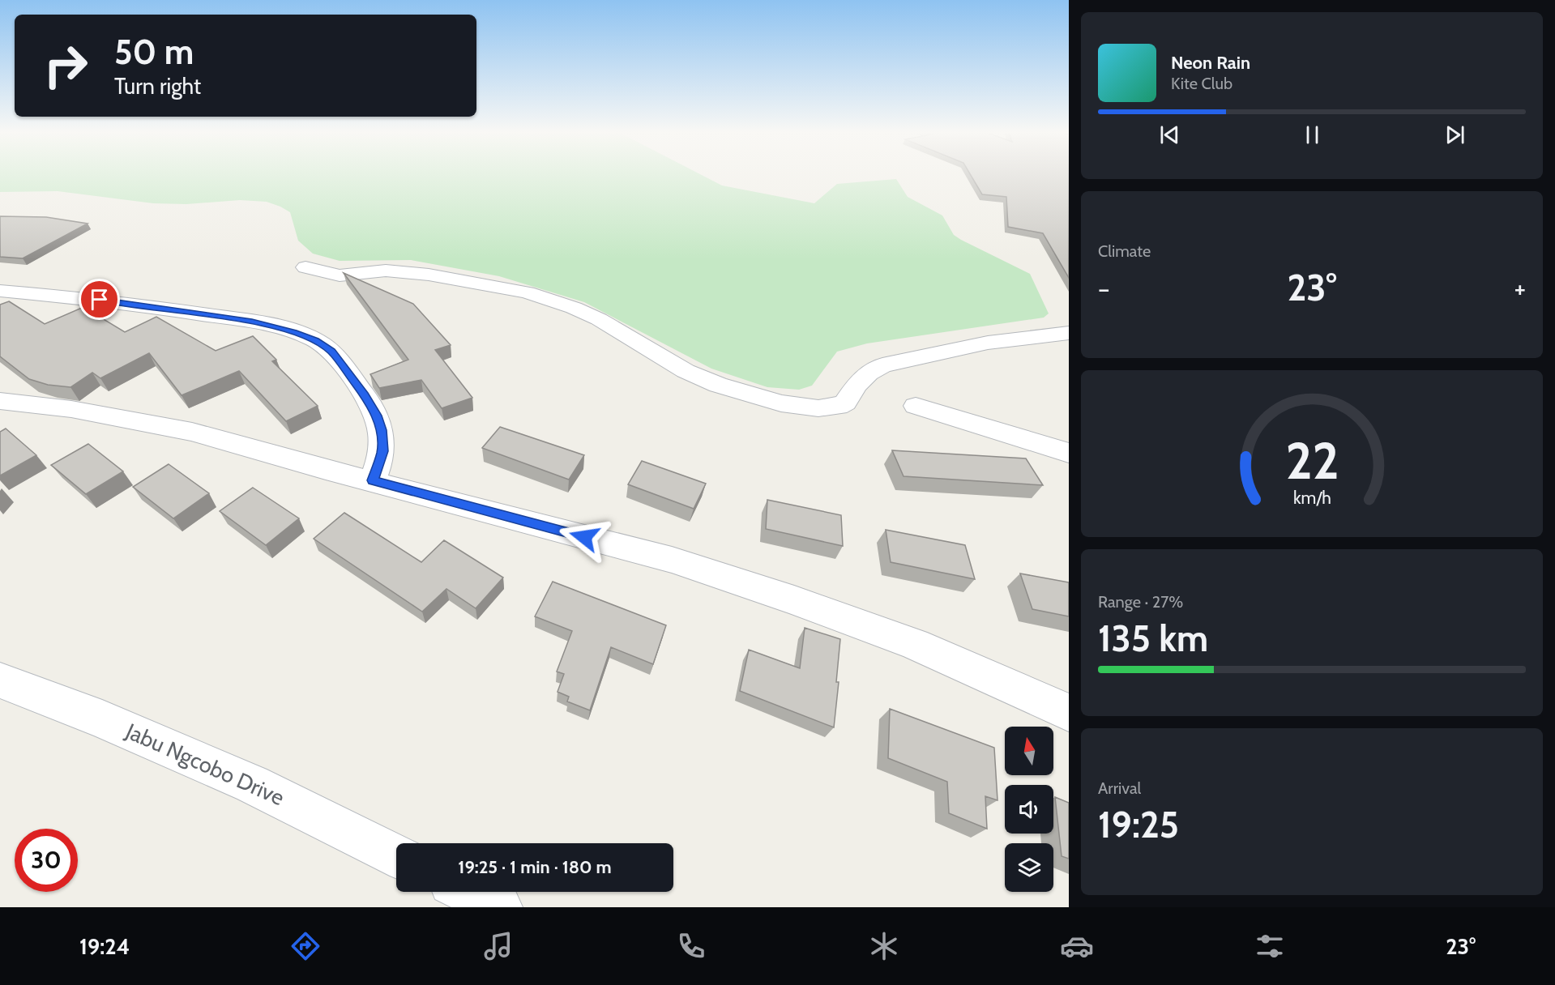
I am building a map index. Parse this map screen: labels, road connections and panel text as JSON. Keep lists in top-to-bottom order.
{
  "streets": {
    "street": ["Jabu Ngcobo Drive"]
  },
  "north": "top",
  "page": {
    "turn": ["50 m", "Turn right"],
    "song": ["Neon Rain", "Kite Club"],
    "tile": [
      "Climate",
      ["Range · 27%", "135 km"],
      ["Arrival", "19:25"]
    ],
    "heat": ["−", "23°", "+"],
    "limit": "30",
    "trip": "19:25 · 1 min · 180 m",
    "tabs": ["19:24", "23°"],
    "gauge": ["22", "km/h"]
  }
}
